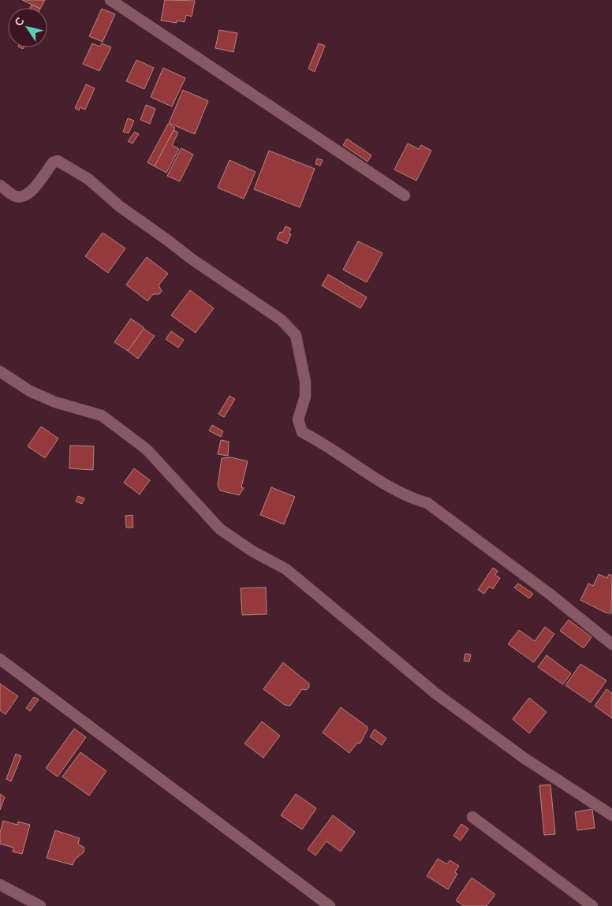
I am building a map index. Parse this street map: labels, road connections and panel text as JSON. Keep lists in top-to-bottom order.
{
  "north": "top left"
}
